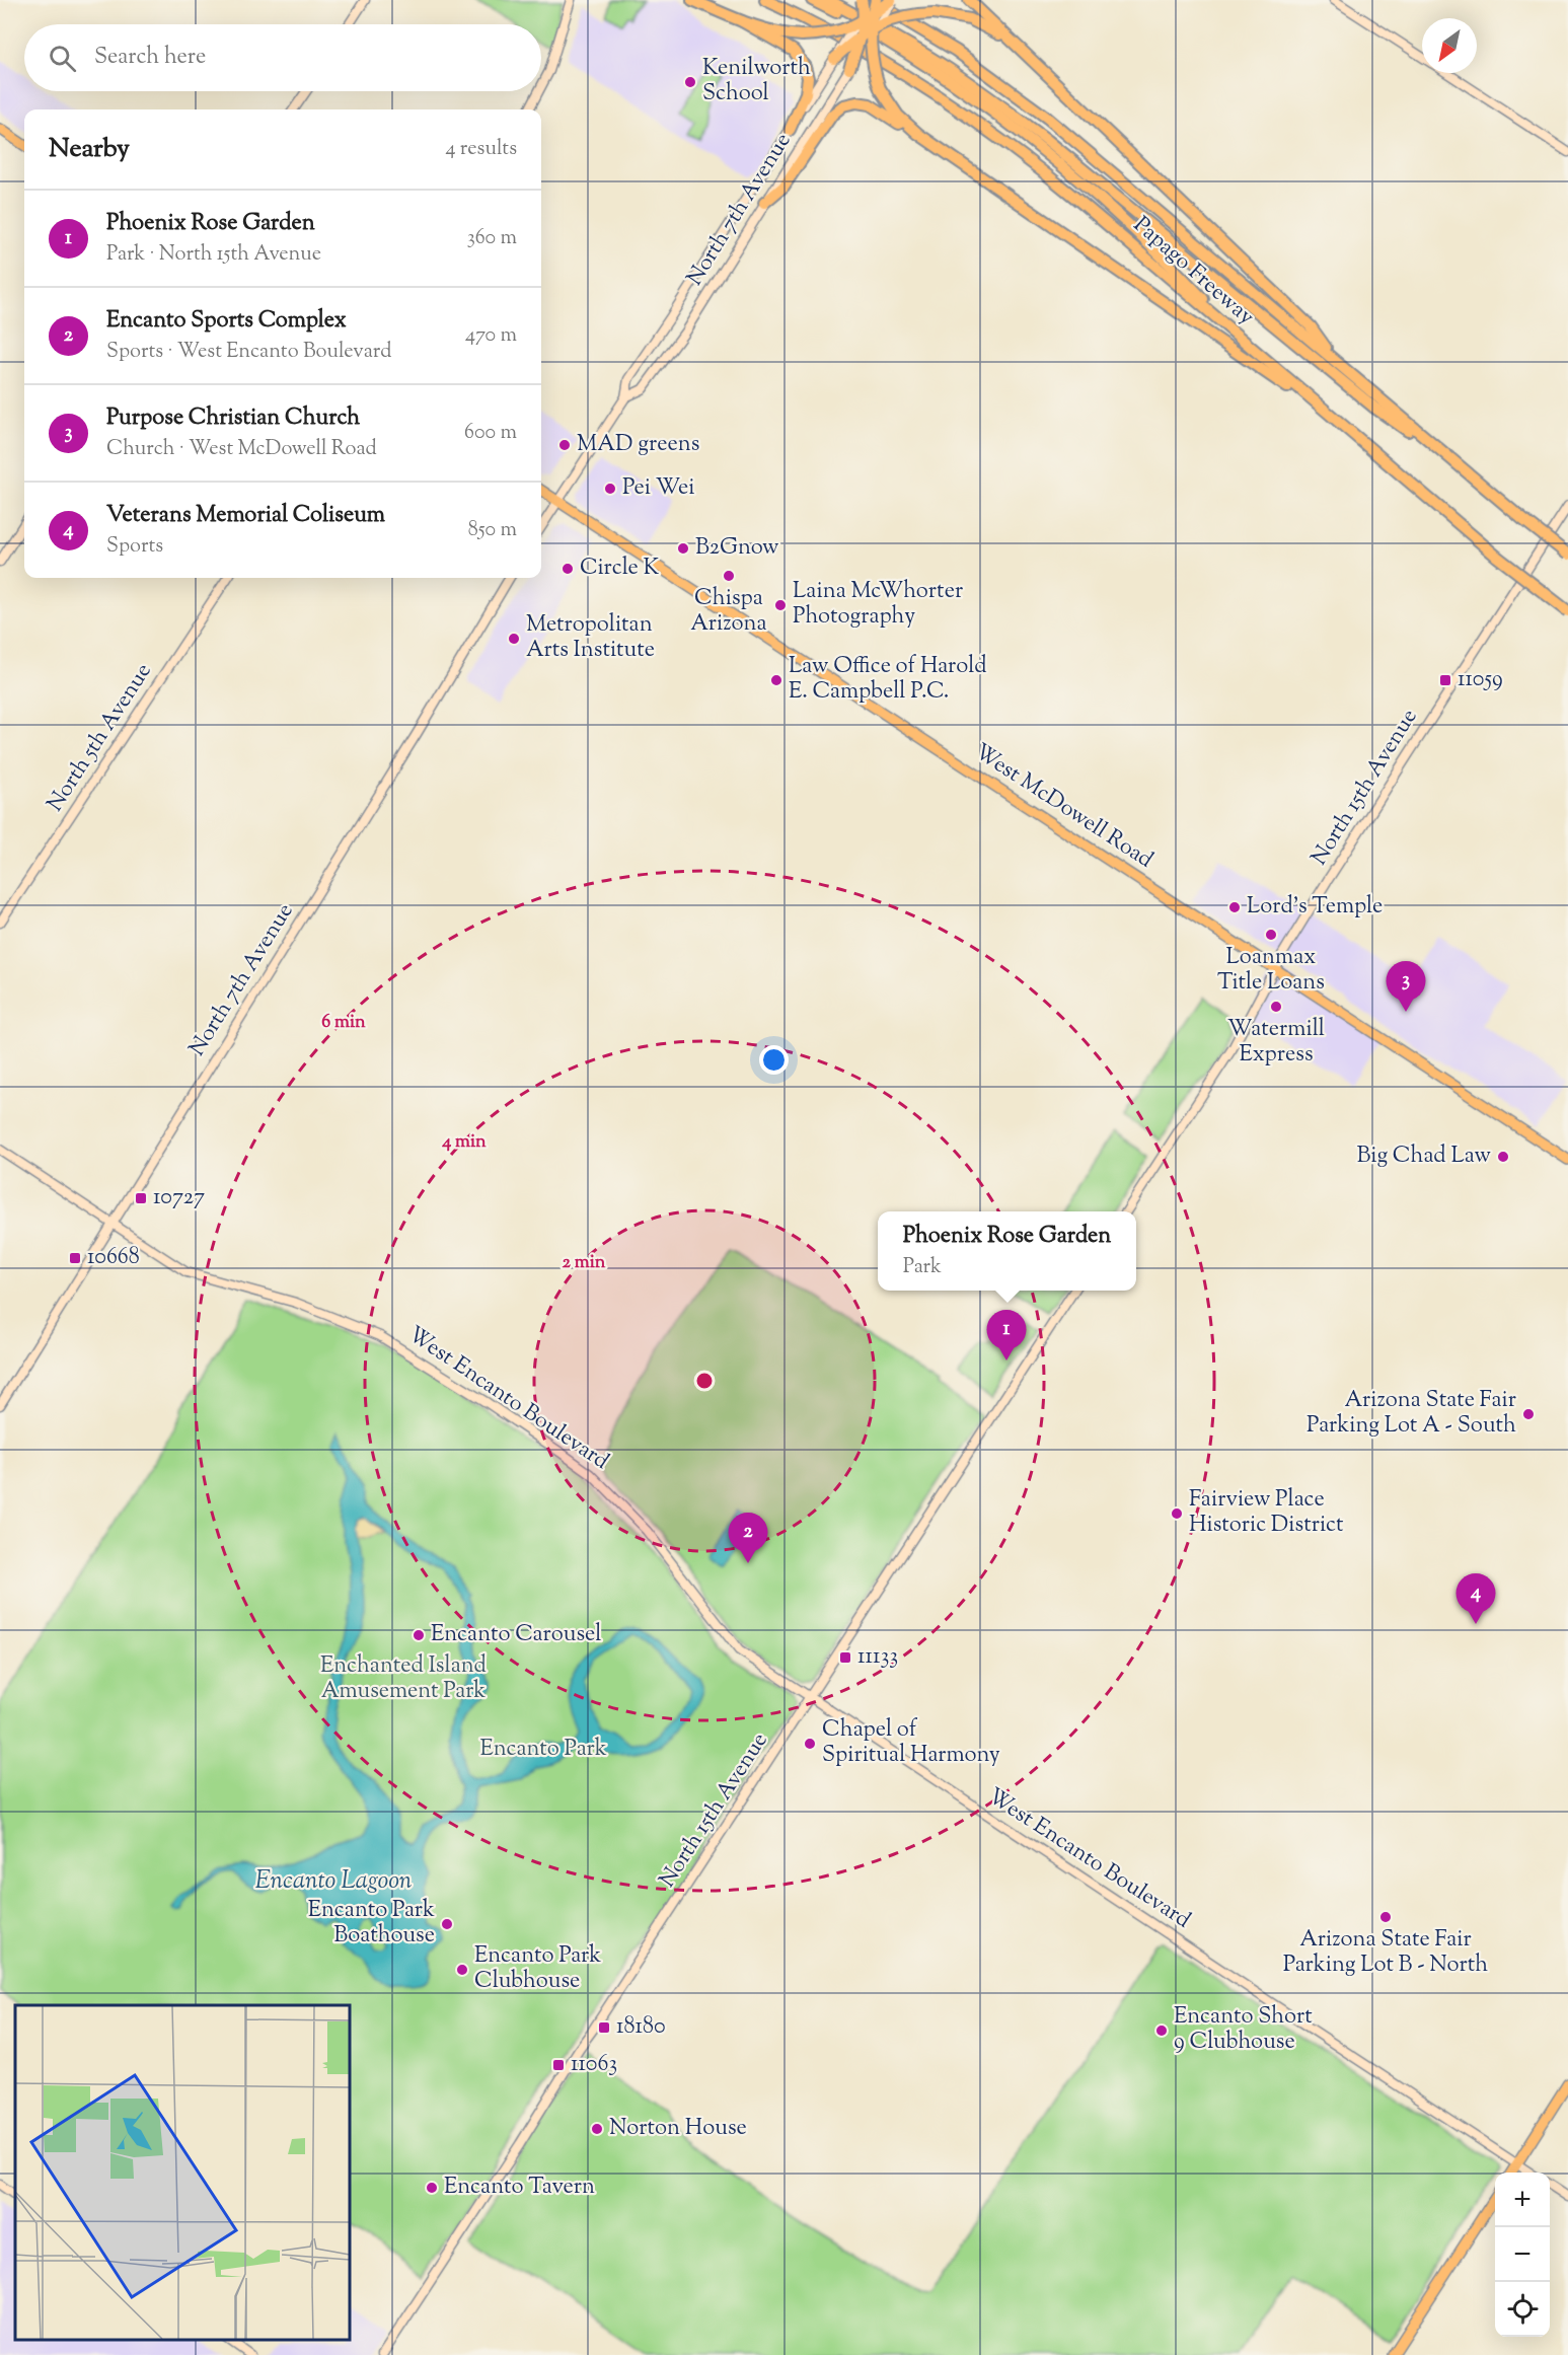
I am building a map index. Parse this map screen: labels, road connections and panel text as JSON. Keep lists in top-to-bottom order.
{
  "streets": {
    "highway": ["Papago Freeway"],
    "main road": ["West McDowell Road"],
    "street": [
      "North 7th Avenue",
      "North 5th Avenue",
      "North 15th Avenue",
      "West Encanto Boulevard"
    ]
  },
  "crossings": [
    ["North 7th Avenue", "West McDowell Road"],
    ["North 7th Avenue", "West Encanto Boulevard"],
    ["North 15th Avenue", "West McDowell Road"],
    ["North 15th Avenue", "West Encanto Boulevard"]
  ],
  "water": ["Encanto Lagoon"],
  "parks": ["Enchanted Island Amusement Park", "Encanto Park"],
  "places": {
    "other": [
      "Kenilworth School",
      "MAD greens",
      "Pei Wei",
      "B2Gnow",
      "Circle K",
      "Chispa Arizona",
      "Laina McWhorter Photography",
      "Metropolitan Arts Institute",
      "Law Office of Harold E. Campbell P.C.",
      "Lord's Temple",
      "Loanmax Title Loans",
      "Watermill Express",
      "Big Chad Law",
      "Arizona State Fair Parking Lot A - South",
      "Fairview Place Historic District",
      "Encanto Carousel",
      "Chapel of Spiritual Harmony",
      "Arizona State Fair Parking Lot B - North",
      "Encanto Park Boathouse",
      "Encanto Park Clubhouse",
      "Encanto Short 9 Clubhouse",
      "Norton House",
      "Encanto Tavern"
    ],
    "transit": [
      "11059",
      "10727",
      "10668",
      "11133",
      "18180",
      "11063"
    ]
  },
  "north": "bottom left",
  "page": {
    "search": "Search here",
    "heading": ["Nearby", "4 results"],
    "list": [
      {
        "mark": "1",
        "name": "Phoenix Rose Garden",
        "note": "Park · North 15th Avenue",
        "value": "360 m"
      },
      {
        "mark": "2",
        "name": "Encanto Sports Complex",
        "note": "Sports · West Encanto Boulevard",
        "value": "470 m"
      },
      {
        "mark": "3",
        "name": "Purpose Christian Church",
        "note": "Church · West McDowell Road",
        "value": "600 m"
      },
      {
        "mark": "4",
        "name": "Veterans Memorial Coliseum",
        "note": "Sports",
        "value": "850 m"
      }
    ],
    "pins": [
      "3",
      "1",
      "2",
      "4"
    ],
    "popup": ["Phoenix Rose Garden", "Park"],
    "map_buttons": ["+", "−"]
  },
  "rings": ["6 min", "4 min", "2 min"]
}
